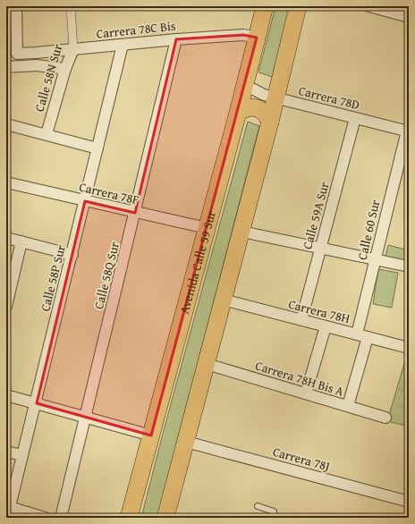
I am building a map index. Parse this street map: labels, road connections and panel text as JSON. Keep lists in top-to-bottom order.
{
  "streets": {
    "main road": ["Avenida Calle 59 Sur"],
    "street": [
      "Carrera 78C Bis",
      "Calle 58N Sur",
      "Carrera 78D",
      "Carrera 78F",
      "Calle 59A Sur",
      "Calle 60 Sur",
      "Calle 58Q Sur",
      "Calle 58P Sur",
      "Carrera 78H",
      "Carrera 78H Bis A",
      "Carrera 78J"
    ]
  },
  "crossings": [
    ["Carrera 78C Bis", "Calle 58N Sur"],
    ["Carrera 78C Bis", "Avenida Calle 59 Sur"],
    ["Carrera 78C Bis", "Calle 58Q Sur"],
    ["Carrera 78C Bis", "Calle 58P Sur"],
    ["Carrera 78D", "Calle 59A Sur"],
    ["Carrera 78D", "Calle 60 Sur"],
    ["Carrera 78D", "Avenida Calle 59 Sur"],
    ["Carrera 78F", "Avenida Calle 59 Sur"],
    ["Carrera 78F", "Calle 58Q Sur"],
    ["Carrera 78F", "Calle 58P Sur"],
    ["Calle 59A Sur", "Carrera 78H"],
    ["Calle 60 Sur", "Carrera 78H"],
    ["Calle 60 Sur", "Carrera 78H Bis A"]
  ]
}
